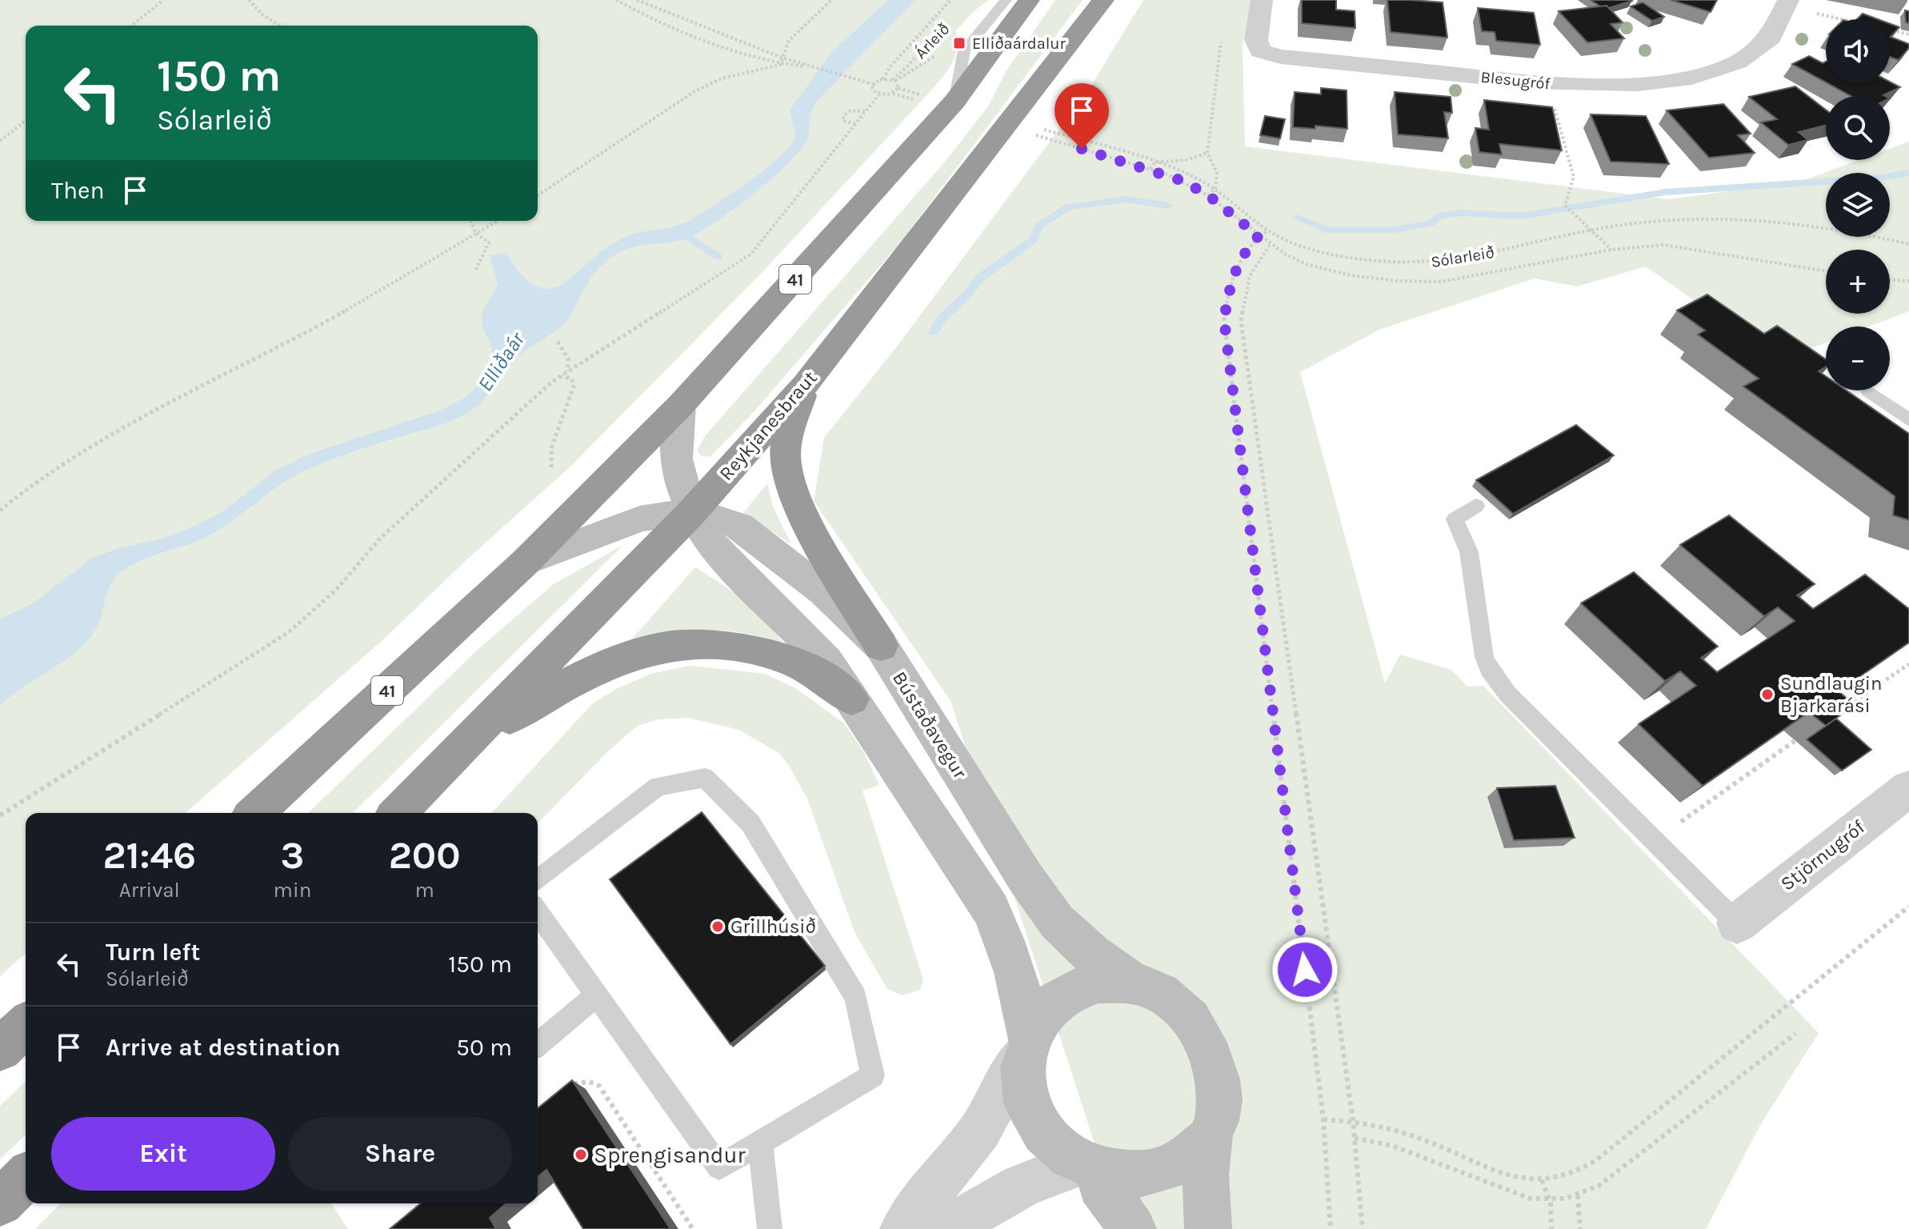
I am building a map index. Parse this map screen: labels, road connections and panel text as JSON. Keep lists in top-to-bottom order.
{
  "streets": {
    "highway": ["41", "Reykjanesbraut"],
    "main road": ["Bústaðavegur"],
    "street": ["Blesugróf", "Stjörnugróf"],
    "path": ["Árleið", "Sólarleið"]
  },
  "crossings": [
    ["41", "Bústaðavegur"],
    ["Reykjanesbraut", "Bústaðavegur"]
  ],
  "water": ["Elliðaár"],
  "places": {
    "transit": ["Elliðaárdalur"],
    "other": ["Sundlaugin Bjarkarási", "Grillhúsið", "Sprengisandur"]
  },
  "page": {
    "map_buttons": ["+", "−"],
    "turn": ["150 m", "Sólarleið"],
    "then": "Then",
    "eta": [
      "21:46",
      "Arrival",
      "3",
      "min",
      "200",
      "m"
    ],
    "list": [
      {
        "name": "Turn left",
        "note": "Sólarleið",
        "value": "150 m"
      },
      {
        "name": "Arrive at destination",
        "value": "50 m"
      }
    ],
    "buttons": ["Exit", "Share"]
  }
}
